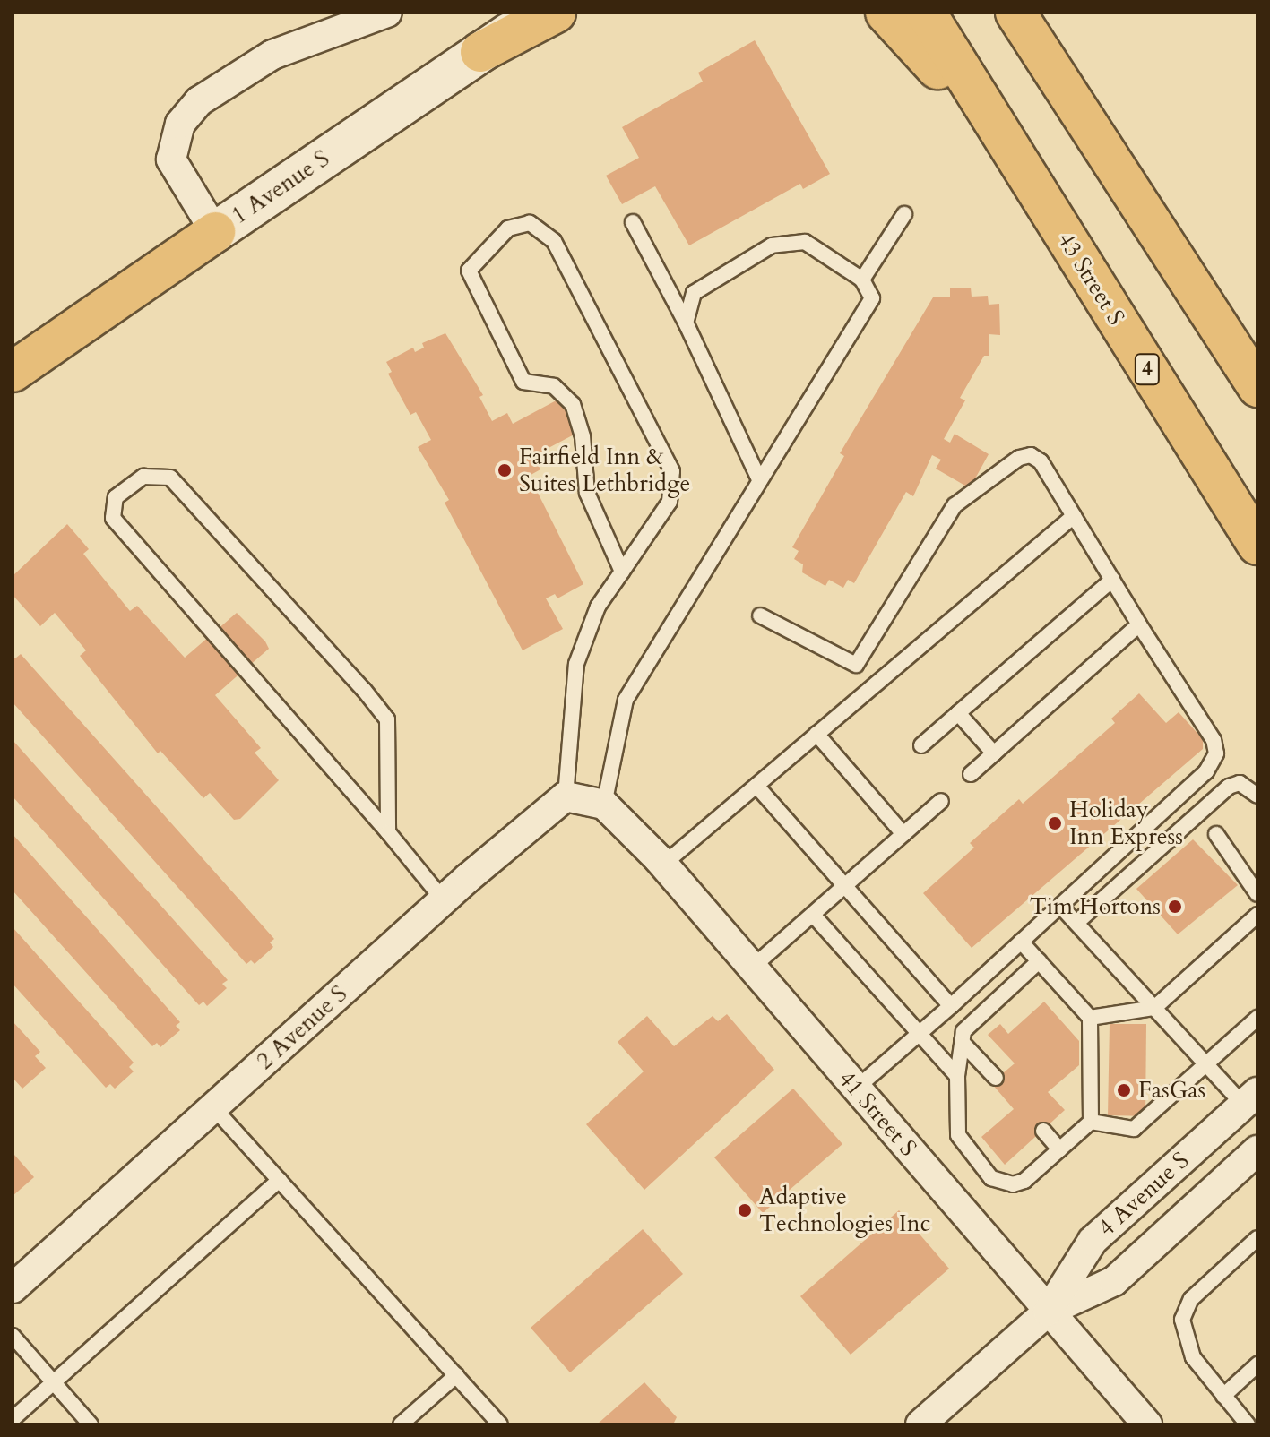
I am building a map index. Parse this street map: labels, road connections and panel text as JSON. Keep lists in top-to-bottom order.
{
  "streets": {
    "highway": ["43 Street S", "4"],
    "main road": ["1 Avenue S"],
    "street": ["2 Avenue S", "41 Street S", "4 Avenue S"]
  },
  "crossings": [
    ["41 Street S", "4 Avenue S"]
  ],
  "places": [
    "Fairfield Inn & Suites Lethbridge",
    "Holiday Inn Express",
    "Tim Hortons",
    "FasGas",
    "Adaptive Technologies Inc"
  ]
}
